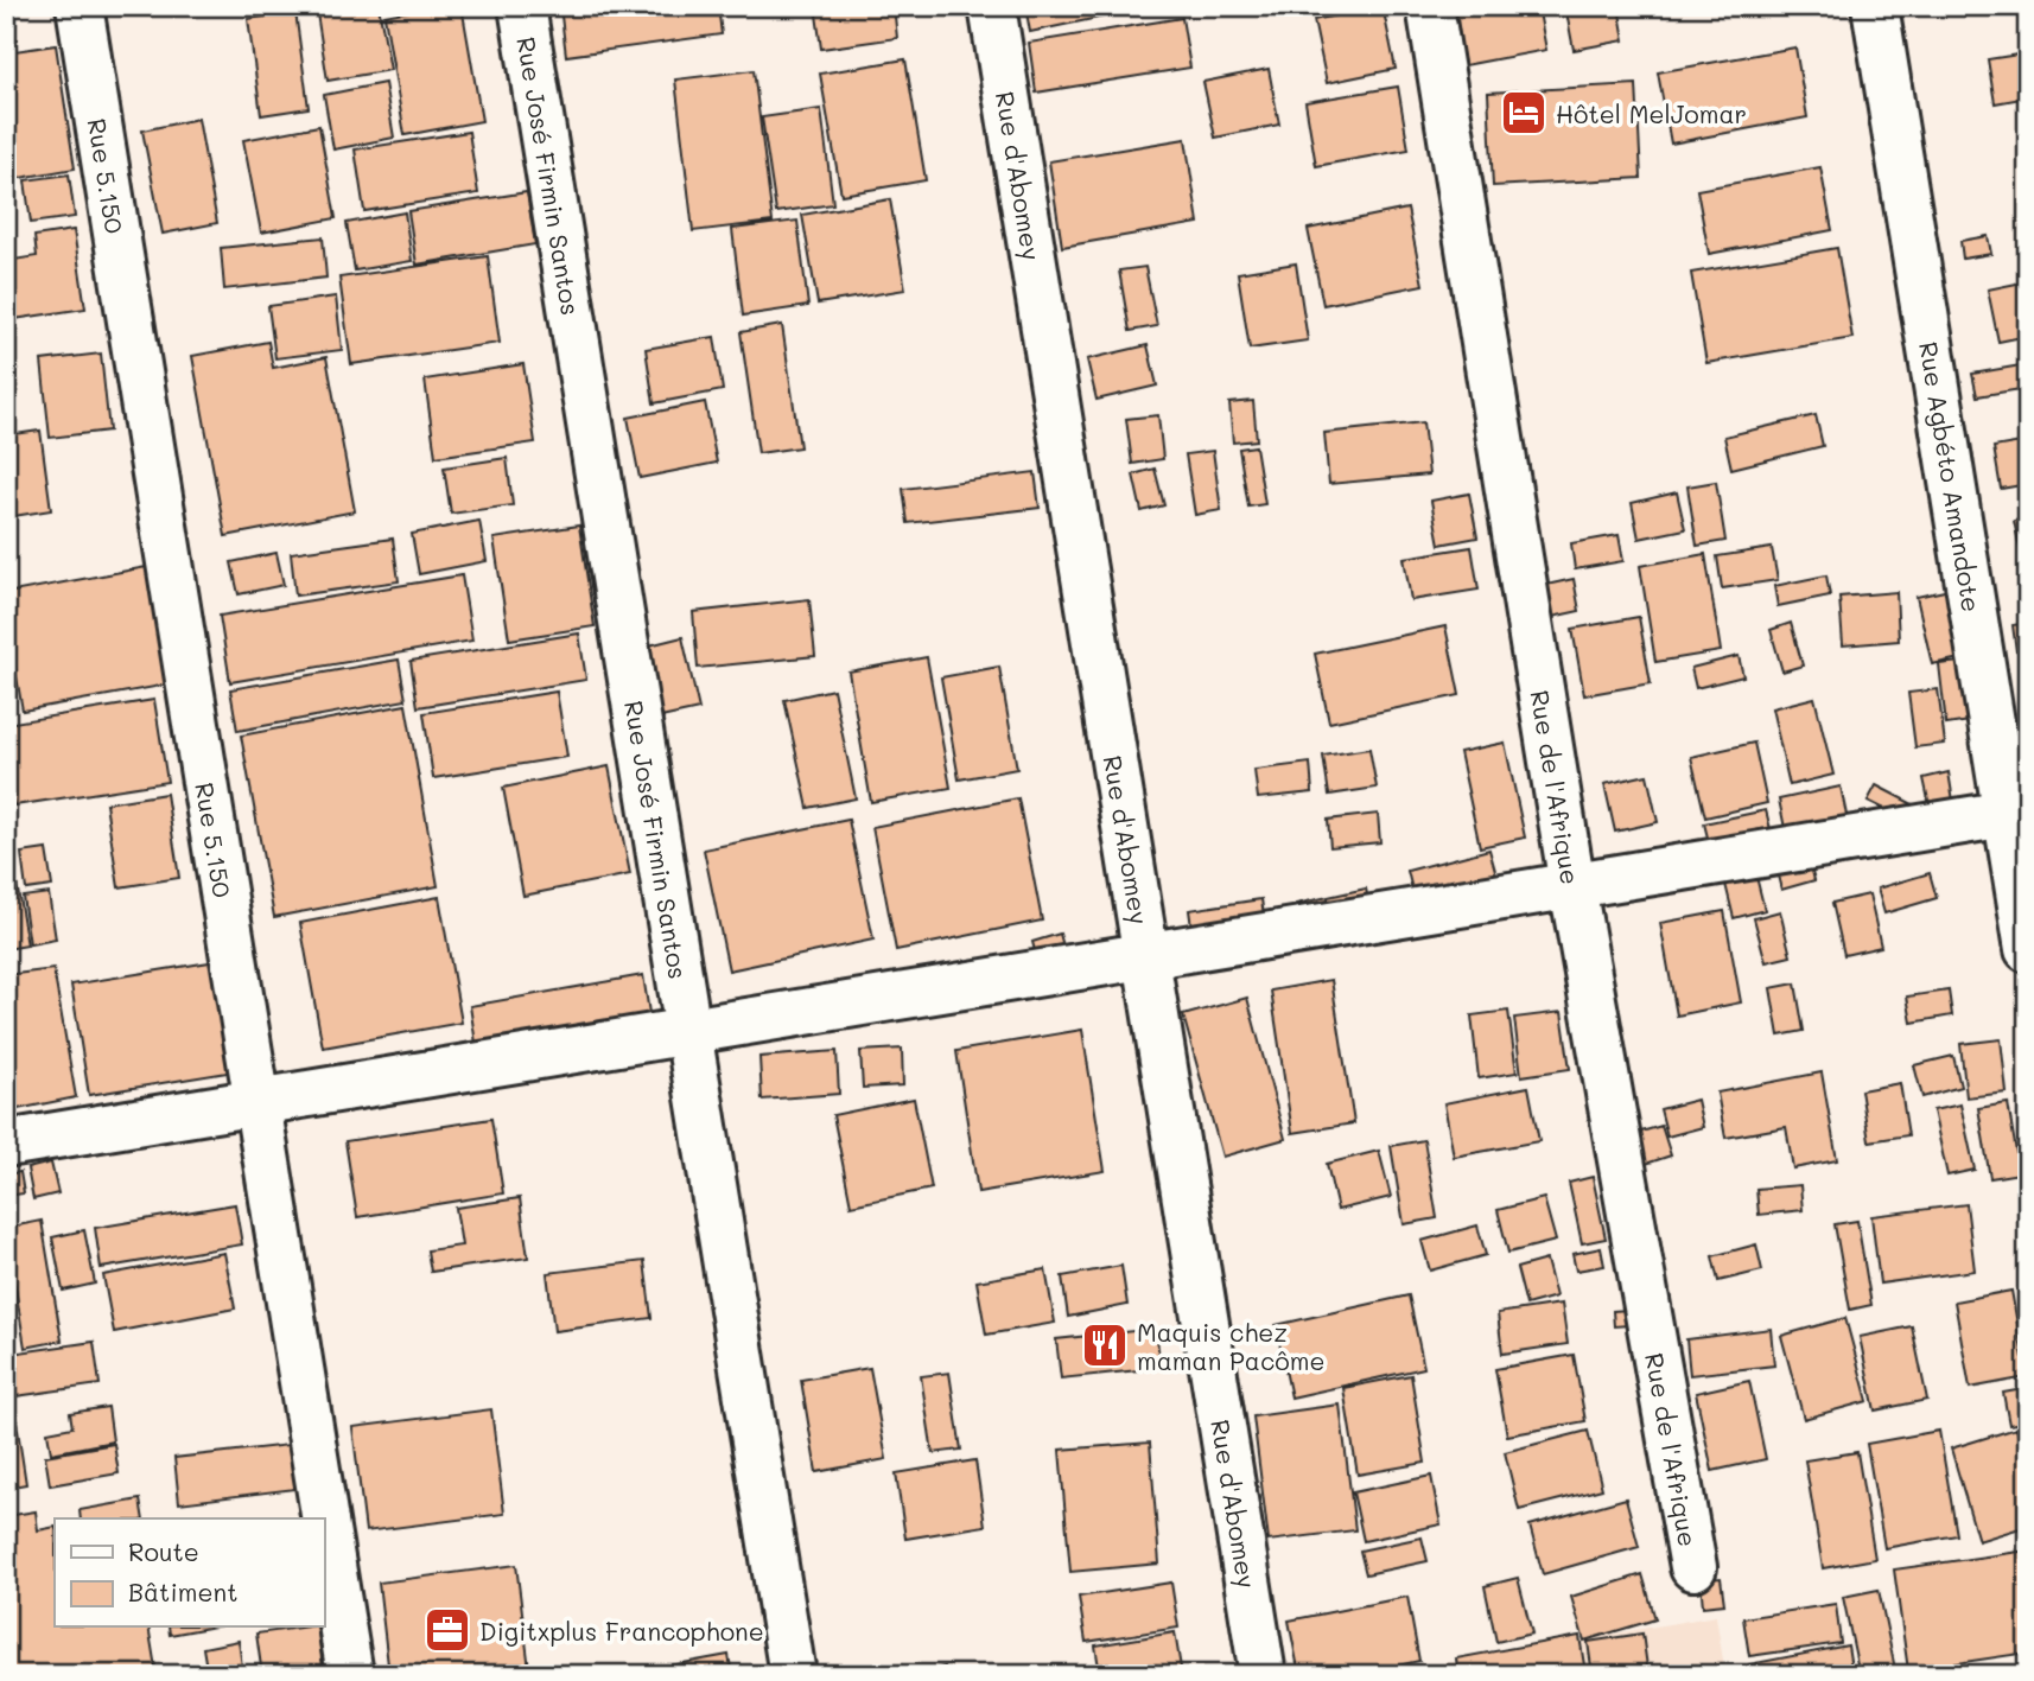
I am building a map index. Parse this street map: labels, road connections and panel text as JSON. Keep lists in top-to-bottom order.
{
  "streets": {
    "street": [
      "Rue 5.150",
      "Rue José Firmin Santos",
      "Rue d'Abomey",
      "Rue Agbéto Amandote",
      "Rue de l'Afrique"
    ]
  },
  "places": {
    "hotel": ["Hôtel MelJomar"],
    "restaurant": ["Maquis chez maman Pacôme"],
    "office": ["Digitxplus Francophone"]
  },
  "legend": ["Route", "Bâtiment"]
}
